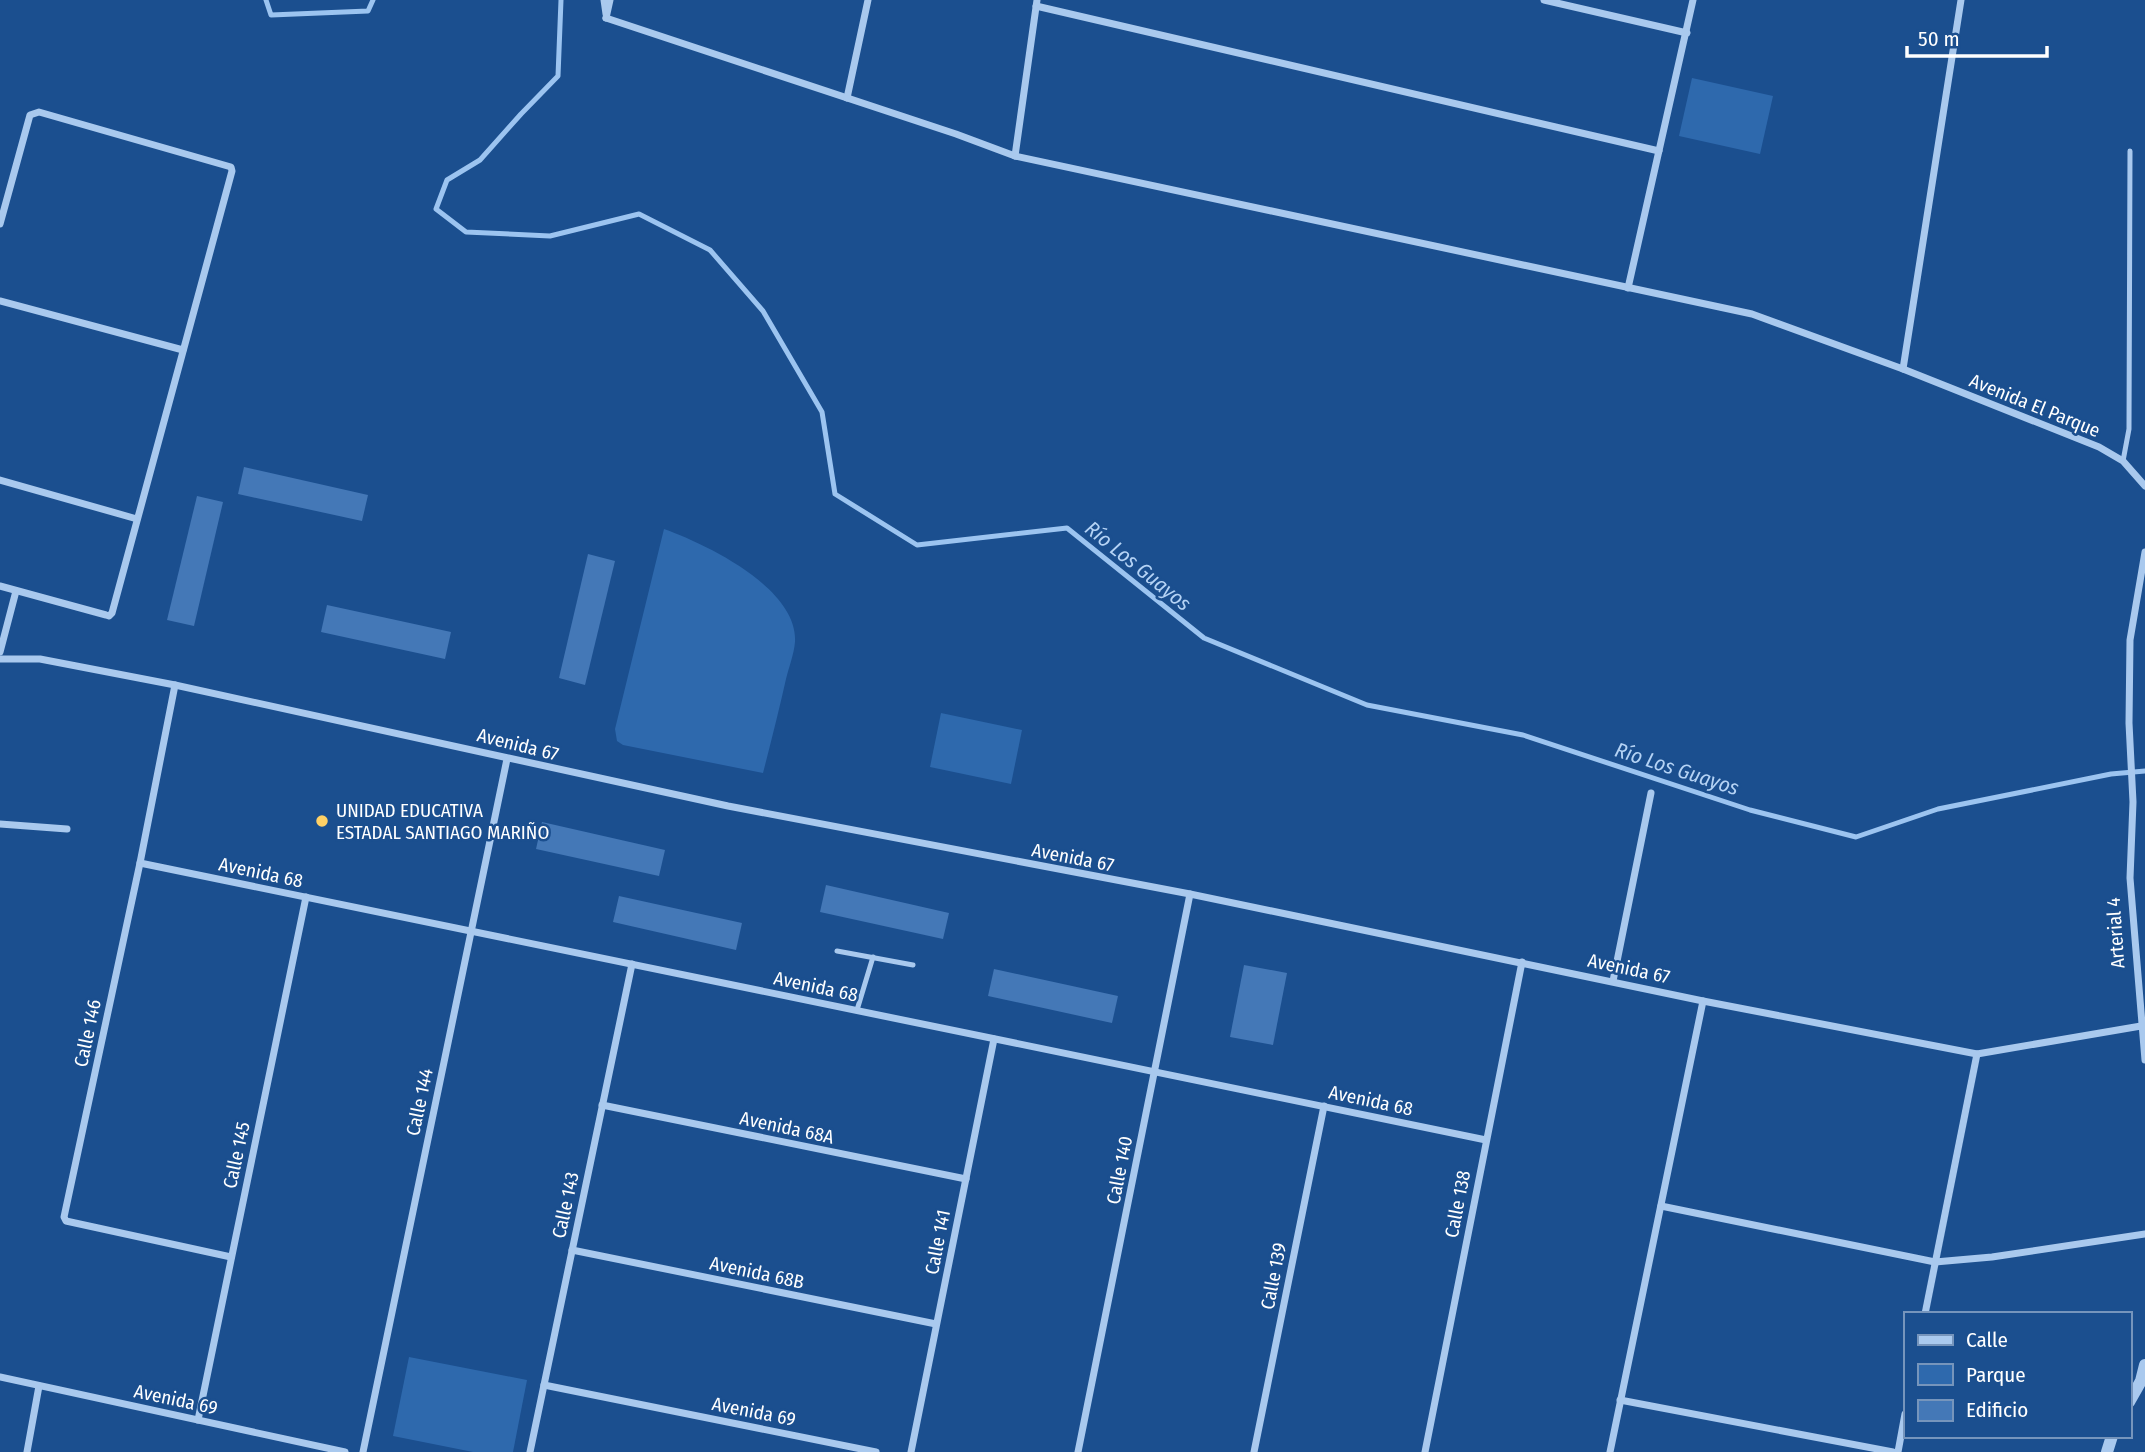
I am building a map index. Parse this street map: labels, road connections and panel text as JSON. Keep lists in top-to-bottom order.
{
  "streets": {
    "street": [
      "Avenida El Parque",
      "Avenida 67",
      "Avenida 68",
      "Arterial 4",
      "Calle 146",
      "Calle 144",
      "Avenida 68A",
      "Calle 145",
      "Calle 140",
      "Calle 138",
      "Calle 143",
      "Calle 141",
      "Avenida 68B",
      "Calle 139",
      "Avenida 69"
    ]
  },
  "crossings": [
    ["Avenida 67", "Arterial 4"],
    ["Avenida 67", "Calle 146"],
    ["Avenida 67", "Calle 144"],
    ["Avenida 67", "Calle 140"],
    ["Avenida 67", "Calle 138"],
    ["Avenida 68", "Calle 146"],
    ["Avenida 68", "Calle 144"],
    ["Avenida 68", "Calle 145"],
    ["Avenida 68", "Calle 140"],
    ["Avenida 68", "Calle 138"],
    ["Avenida 68", "Calle 143"],
    ["Avenida 68", "Calle 141"],
    ["Avenida 68", "Calle 139"],
    ["Calle 146", "Calle 145"],
    ["Avenida 68A", "Calle 143"],
    ["Avenida 68A", "Calle 141"],
    ["Calle 145", "Avenida 69"],
    ["Calle 143", "Avenida 68B"],
    ["Calle 143", "Avenida 69"],
    ["Calle 141", "Avenida 68B"]
  ],
  "water": ["Río Los Guayos"],
  "places": ["UNIDAD EDUCATIVA ESTADAL SANTIAGO MARIÑO"],
  "legend": ["Calle", "Parque", "Edificio"],
  "scale_bar": "50 m"
}
